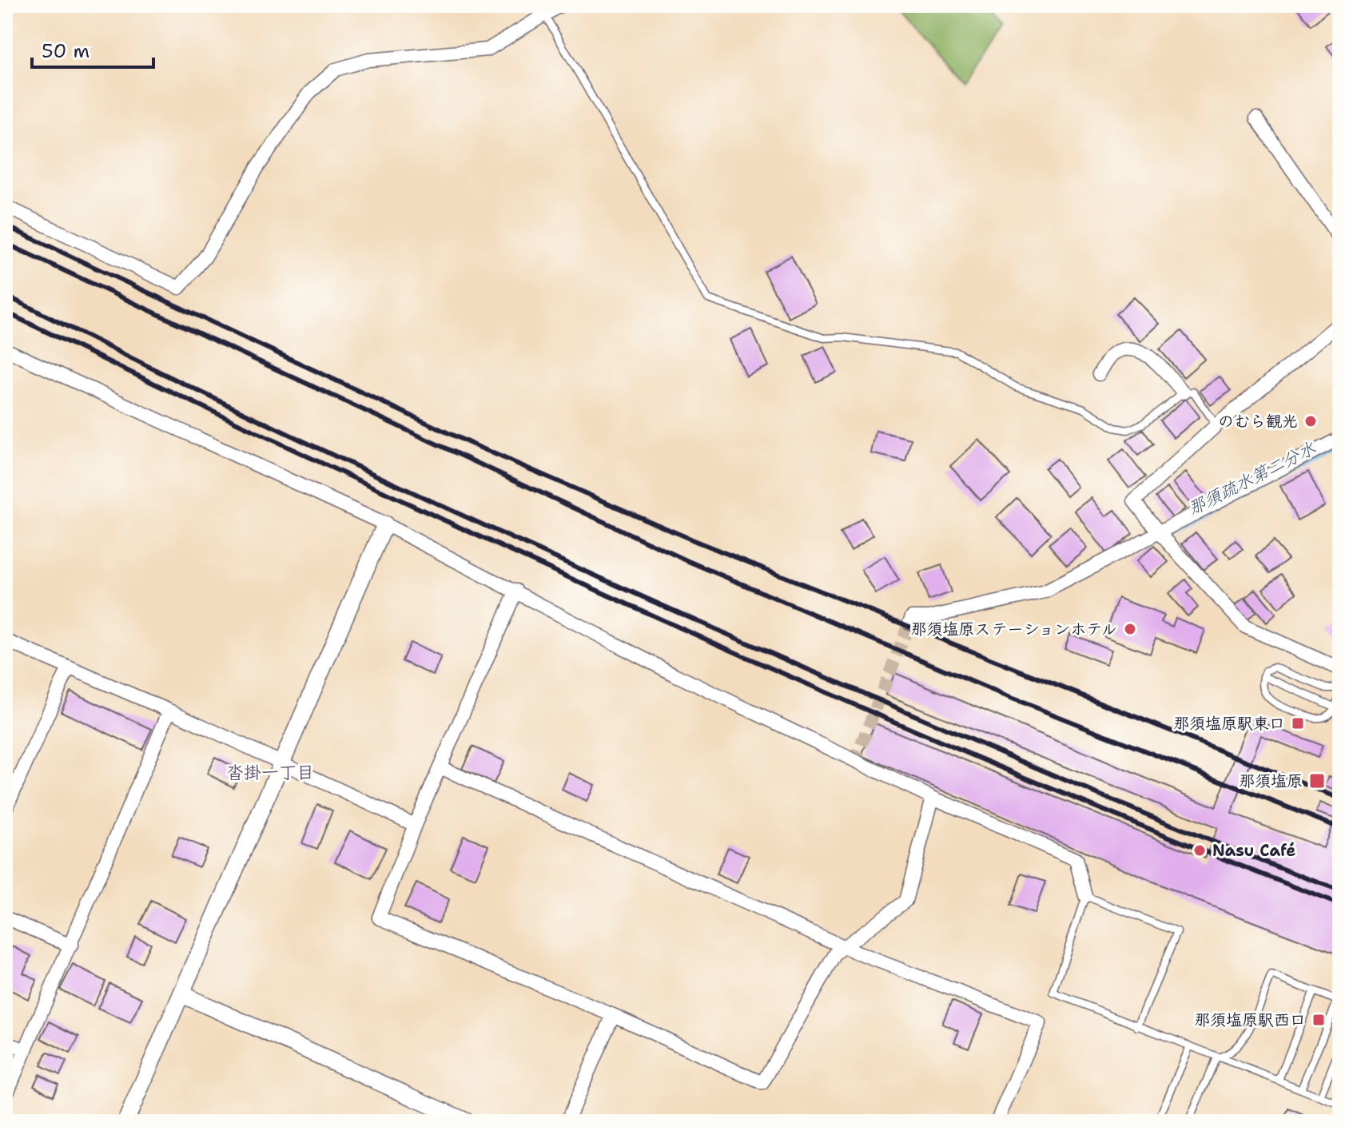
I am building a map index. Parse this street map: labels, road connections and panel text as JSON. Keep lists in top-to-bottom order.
{
  "districts": ["沓掛一丁目"],
  "water": ["那須疏水第二分水"],
  "places": {
    "other": ["のむら観光", "那須塩原ステーションホテル", "Nasu Café"],
    "transit": ["那須塩原駅東口", "那須塩原", "那須塩原駅西口"]
  },
  "scale_bar": "50 m"
}
